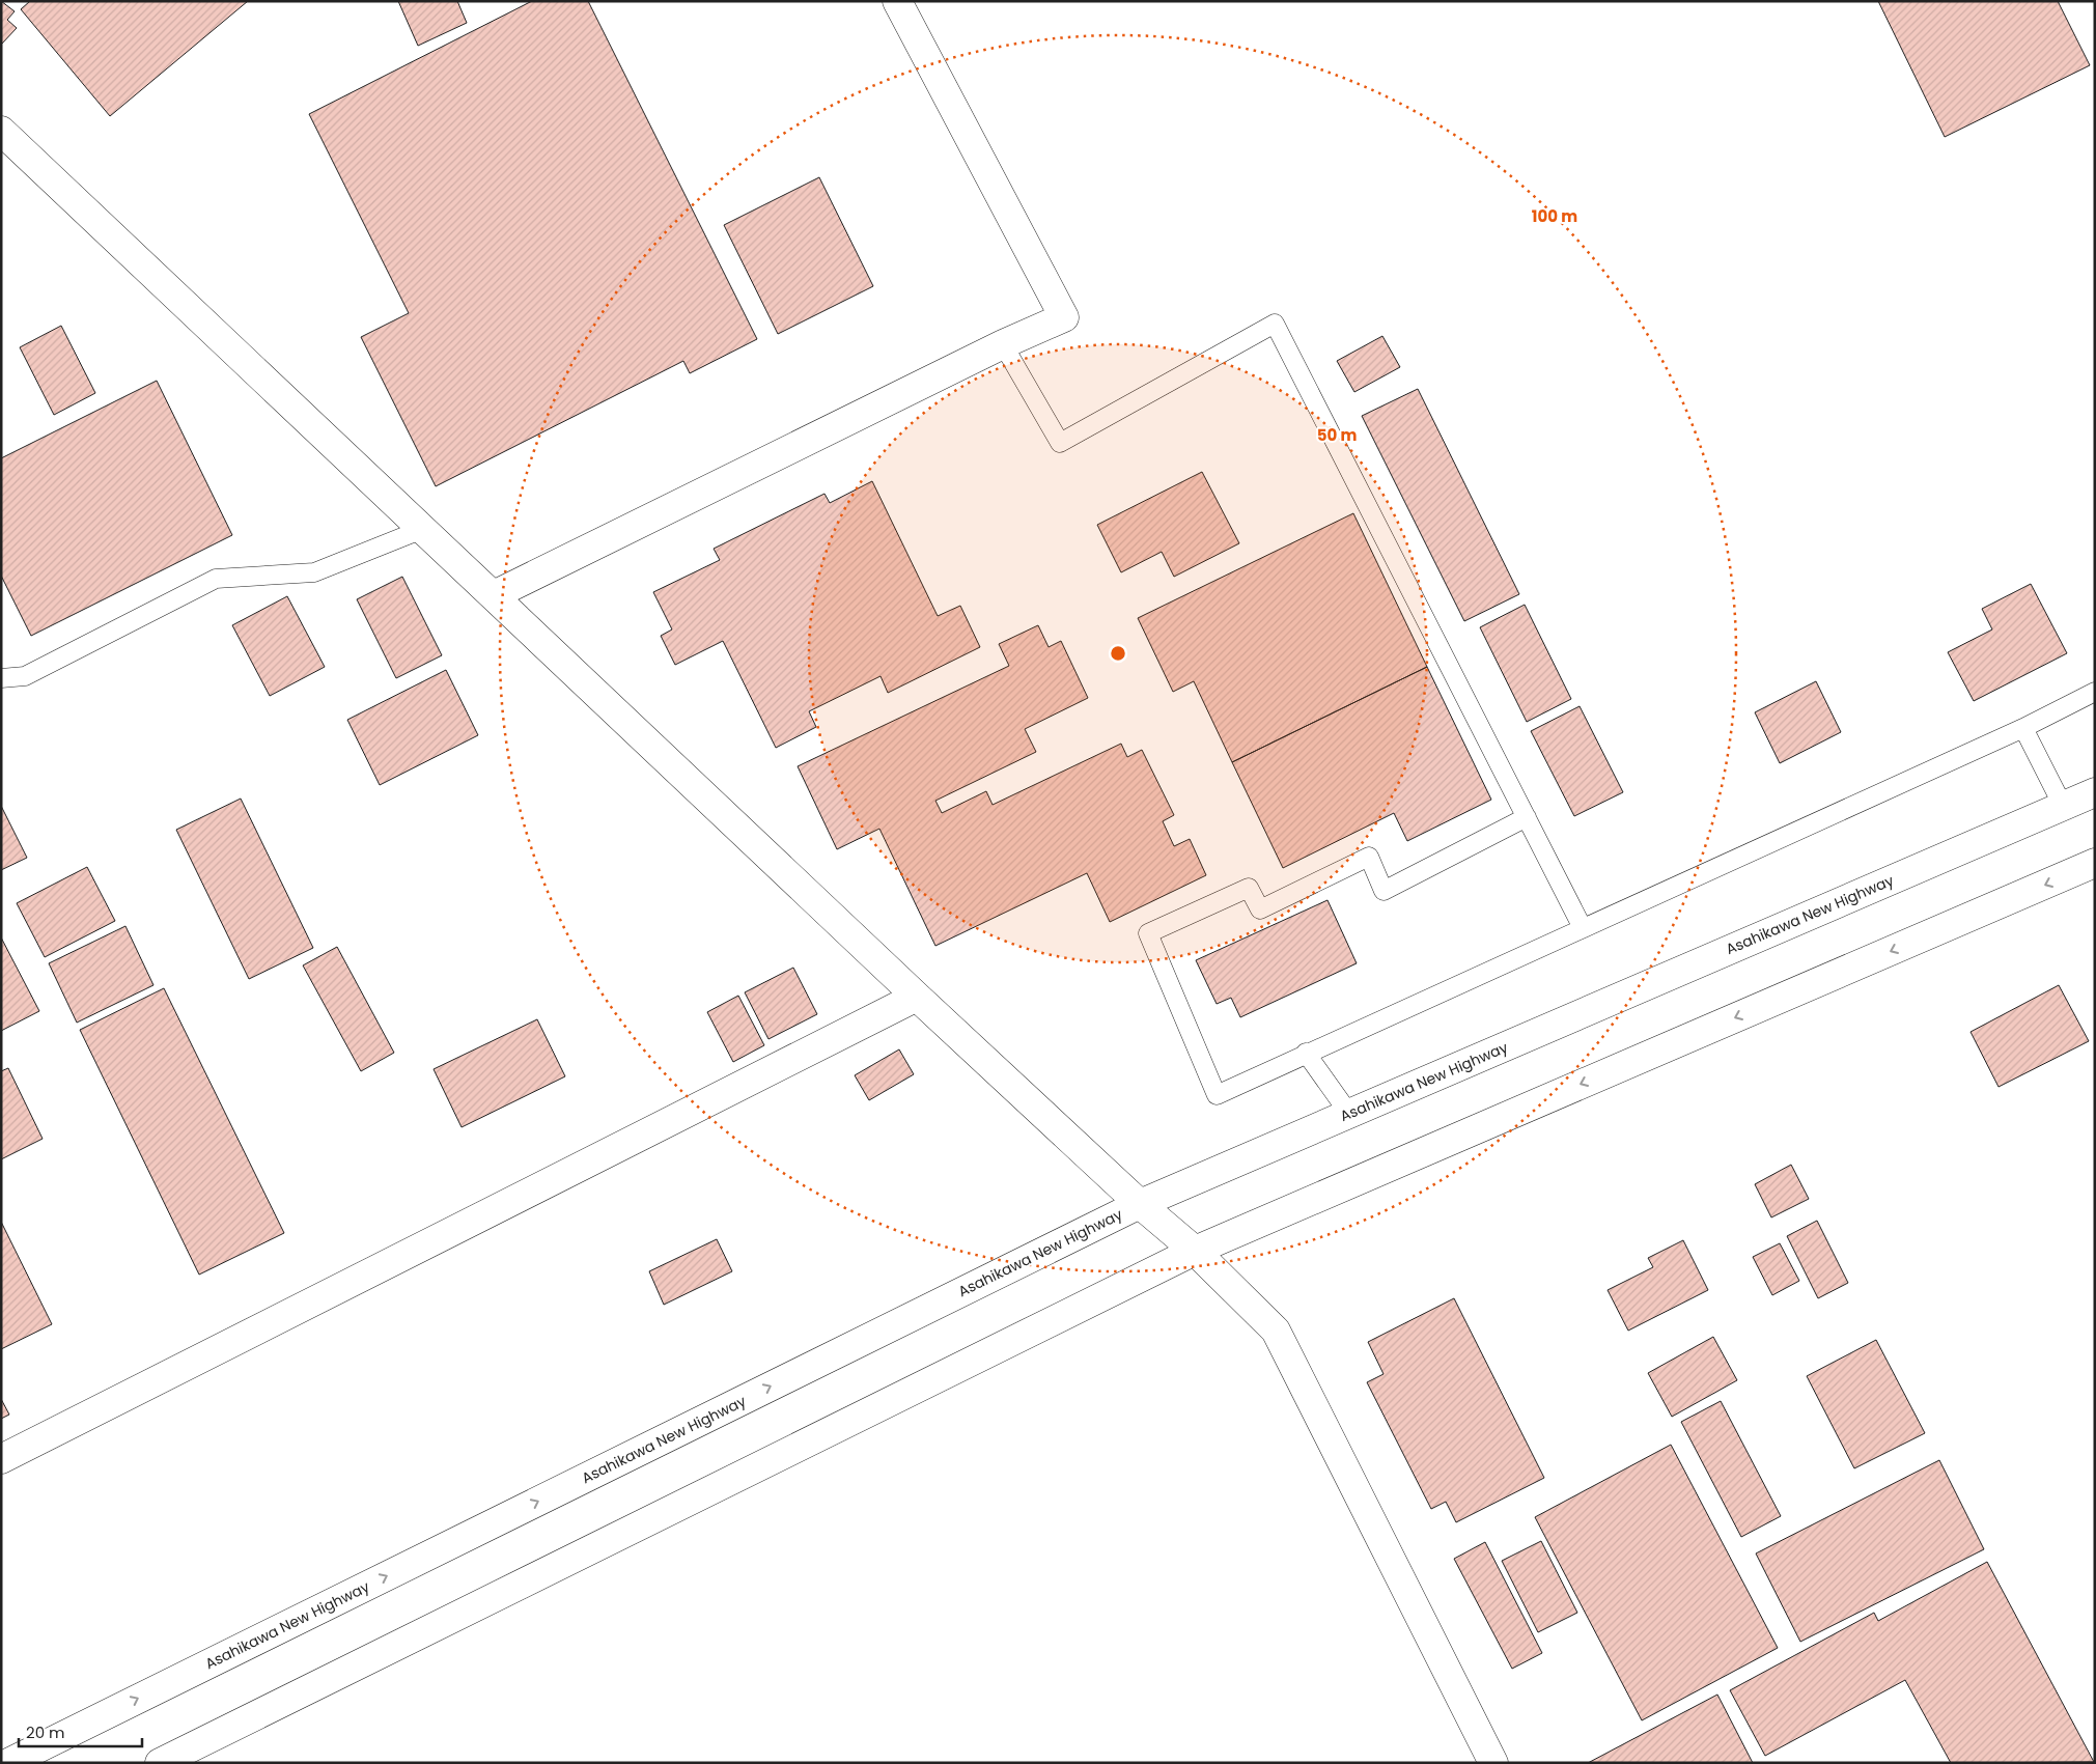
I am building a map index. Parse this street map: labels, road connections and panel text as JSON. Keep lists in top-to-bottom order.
{
  "streets": {
    "main road": ["Asahikawa New Highway"]
  },
  "scale_bar": "20 m",
  "rings": ["100 m", "50 m"]
}
